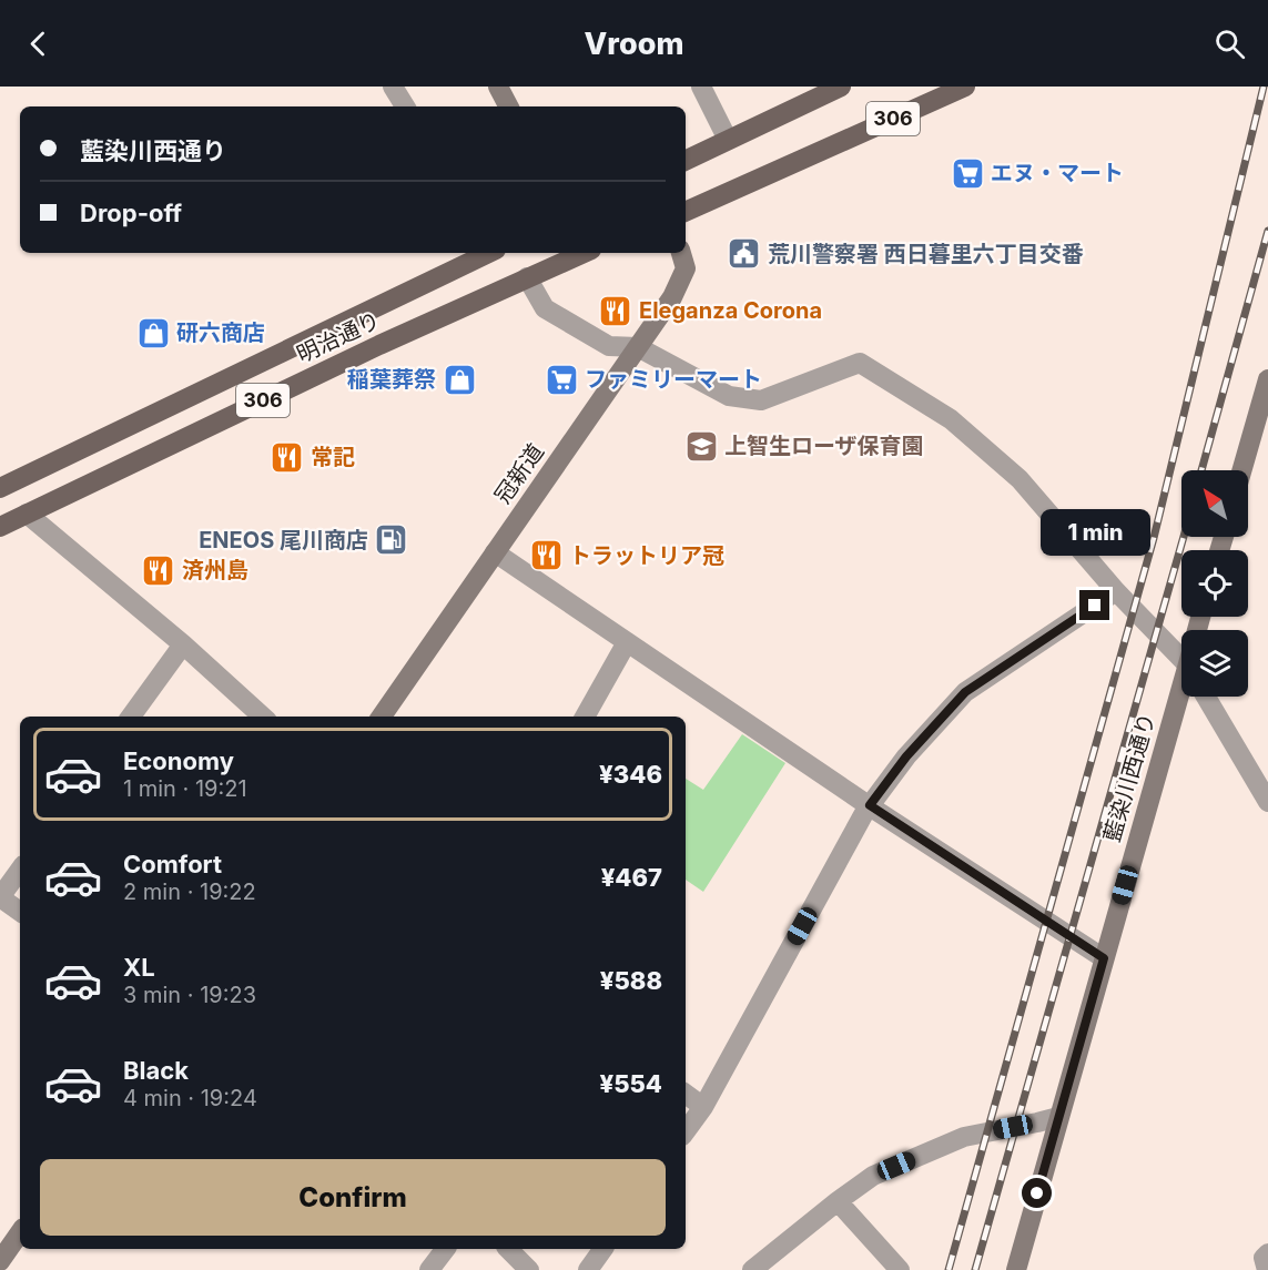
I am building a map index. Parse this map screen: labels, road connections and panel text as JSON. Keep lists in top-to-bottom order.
{
  "streets": {
    "main road": ["306", "明治通り"],
    "street": ["冠新道", "藍染川西通り"]
  },
  "places": {
    "supermarket": ["エヌ・マート", "ファミリーマート"],
    "public building": ["荒川警察署 西日暮里六丁目交番"],
    "restaurant": [
      "Eleganza Corona",
      "常記",
      "トラットリア冠",
      "済州島"
    ],
    "shop": ["研六商店", "稲葉葬祭"],
    "school or university": ["上智生ローザ保育園"],
    "fuel station": ["ENEOS 尾川商店"]
  },
  "north": "top left",
  "page": {
    "header": "Vroom",
    "banner": ["藍染川西通り", "Drop-off"],
    "bubble": "1 min",
    "list": [
      {
        "name": "Economy",
        "note": "1 min · 19:21",
        "value": "¥346"
      },
      {
        "name": "Comfort",
        "note": "2 min · 19:22",
        "value": "¥467"
      },
      {
        "name": "XL",
        "note": "3 min · 19:23",
        "value": "¥588"
      },
      {
        "name": "Black",
        "note": "4 min · 19:24",
        "value": "¥554"
      }
    ],
    "buttons": "Confirm"
  }
}
